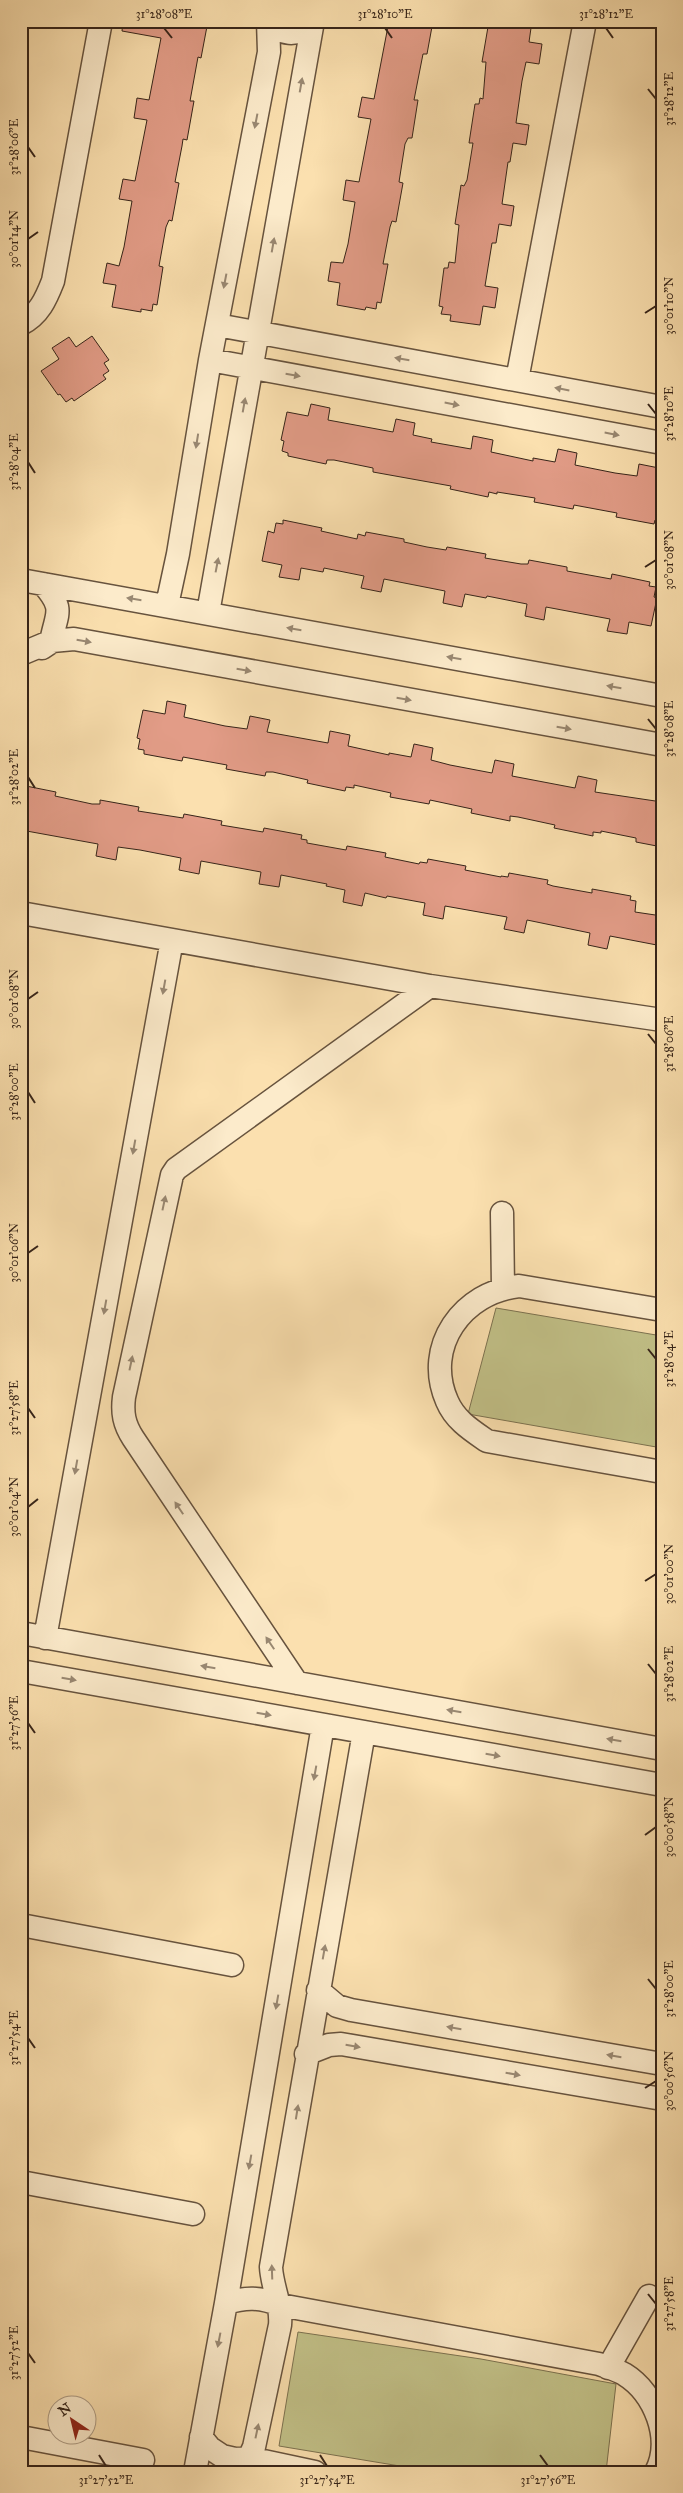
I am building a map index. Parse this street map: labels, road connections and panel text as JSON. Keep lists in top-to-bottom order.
{
  "north": "top left",
  "coordinates": [
    "31°28'08\"E",
    "31°28'10\"E",
    "31°28'12\"E",
    "31°28'06\"E",
    "30°01'14\"N",
    "30°01'10\"N",
    "31°28'04\"E",
    "30°01'08\"N",
    "31°28'02\"E",
    "31°28'00\"E",
    "30°01'06\"N",
    "31°27'58\"E",
    "30°01'04\"N",
    "30°01'00\"N",
    "31°27'56\"E",
    "30°00'58\"N",
    "31°27'54\"E",
    "30°00'56\"N",
    "31°27'52\"E"
  ]
}
